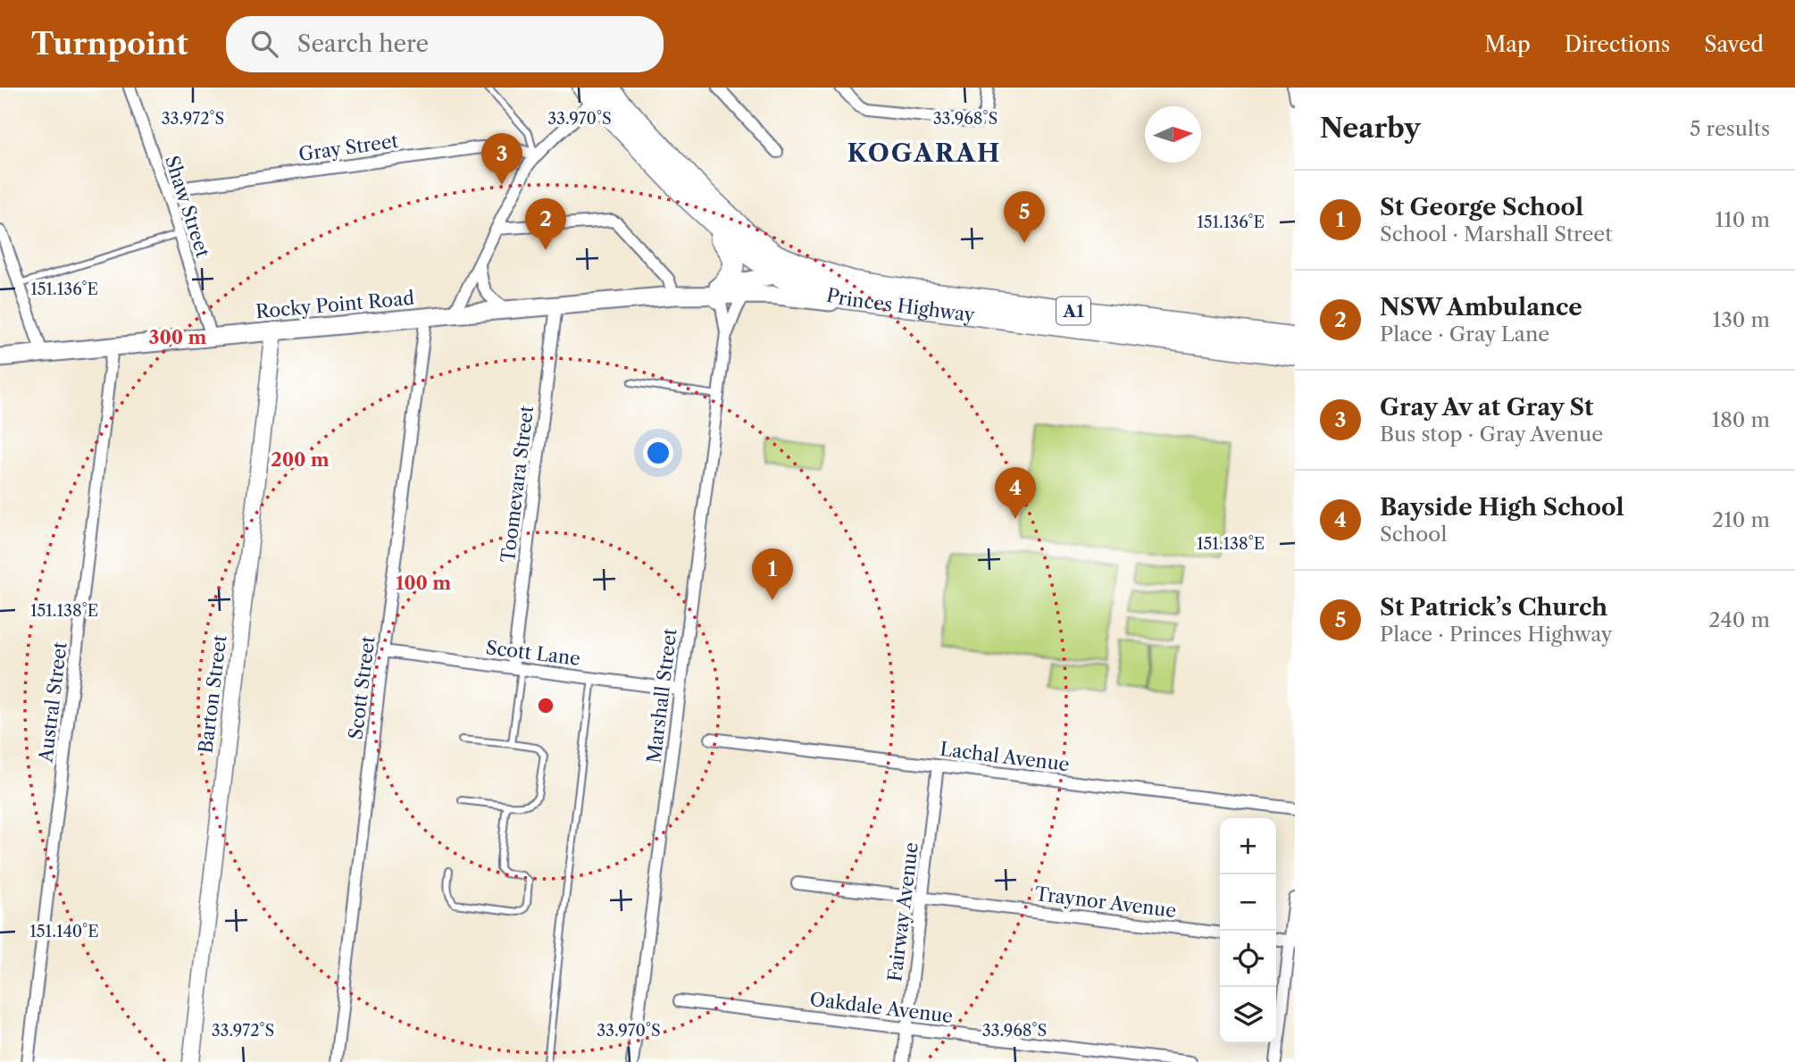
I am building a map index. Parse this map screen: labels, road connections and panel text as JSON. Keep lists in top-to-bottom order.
{
  "streets": {
    "highway": ["Princes Highway", "A1"],
    "main road": ["Rocky Point Road"],
    "street": [
      "Gray Street",
      "Shaw Street",
      "Toomevara Street",
      "Scott Lane",
      "Scott Street",
      "Barton Street",
      "Marshall Street",
      "Austral Street",
      "Lachal Avenue",
      "Traynor Avenue",
      "Fairway Avenue",
      "Oakdale Avenue"
    ]
  },
  "crossings": [
    ["Gray Street", "Shaw Street"],
    ["Shaw Street", "Rocky Point Road"],
    ["Princes Highway", "Rocky Point Road"],
    ["Rocky Point Road", "Toomevara Street"],
    ["Rocky Point Road", "Scott Street"],
    ["Rocky Point Road", "Barton Street"],
    ["Rocky Point Road", "Marshall Street"],
    ["Rocky Point Road", "Austral Street"],
    ["Toomevara Street", "Scott Lane"],
    ["Scott Lane", "Scott Street"],
    ["Scott Lane", "Marshall Street"],
    ["Lachal Avenue", "Fairway Avenue"],
    ["Traynor Avenue", "Fairway Avenue"],
    ["Fairway Avenue", "Oakdale Avenue"]
  ],
  "districts": ["KOGARAH"],
  "north": "right",
  "page": {
    "header": "Turnpoint",
    "search": "Search here",
    "nav": ["Map", "Directions", "Saved"],
    "heading": ["Nearby", "5 results"],
    "pins": [
      "3",
      "5",
      "2",
      "4",
      "1"
    ],
    "list": [
      {
        "mark": "1",
        "name": "St George School",
        "note": "School · Marshall Street",
        "value": "110 m"
      },
      {
        "mark": "2",
        "name": "NSW Ambulance",
        "note": "Place · Gray Lane",
        "value": "130 m"
      },
      {
        "mark": "3",
        "name": "Gray Av at Gray St",
        "note": "Bus stop · Gray Avenue",
        "value": "180 m"
      },
      {
        "mark": "4",
        "name": "Bayside High School",
        "note": "School",
        "value": "210 m"
      },
      {
        "mark": "5",
        "name": "St Patrick’s Church",
        "note": "Place · Princes Highway",
        "value": "240 m"
      }
    ],
    "map_buttons": ["+", "−"]
  },
  "coordinates": [
    "33.972°S",
    "33.970°S",
    "33.968°S",
    "151.136°E",
    "151.138°E",
    "151.140°E"
  ],
  "rings": ["300 m", "200 m", "100 m"]
}
